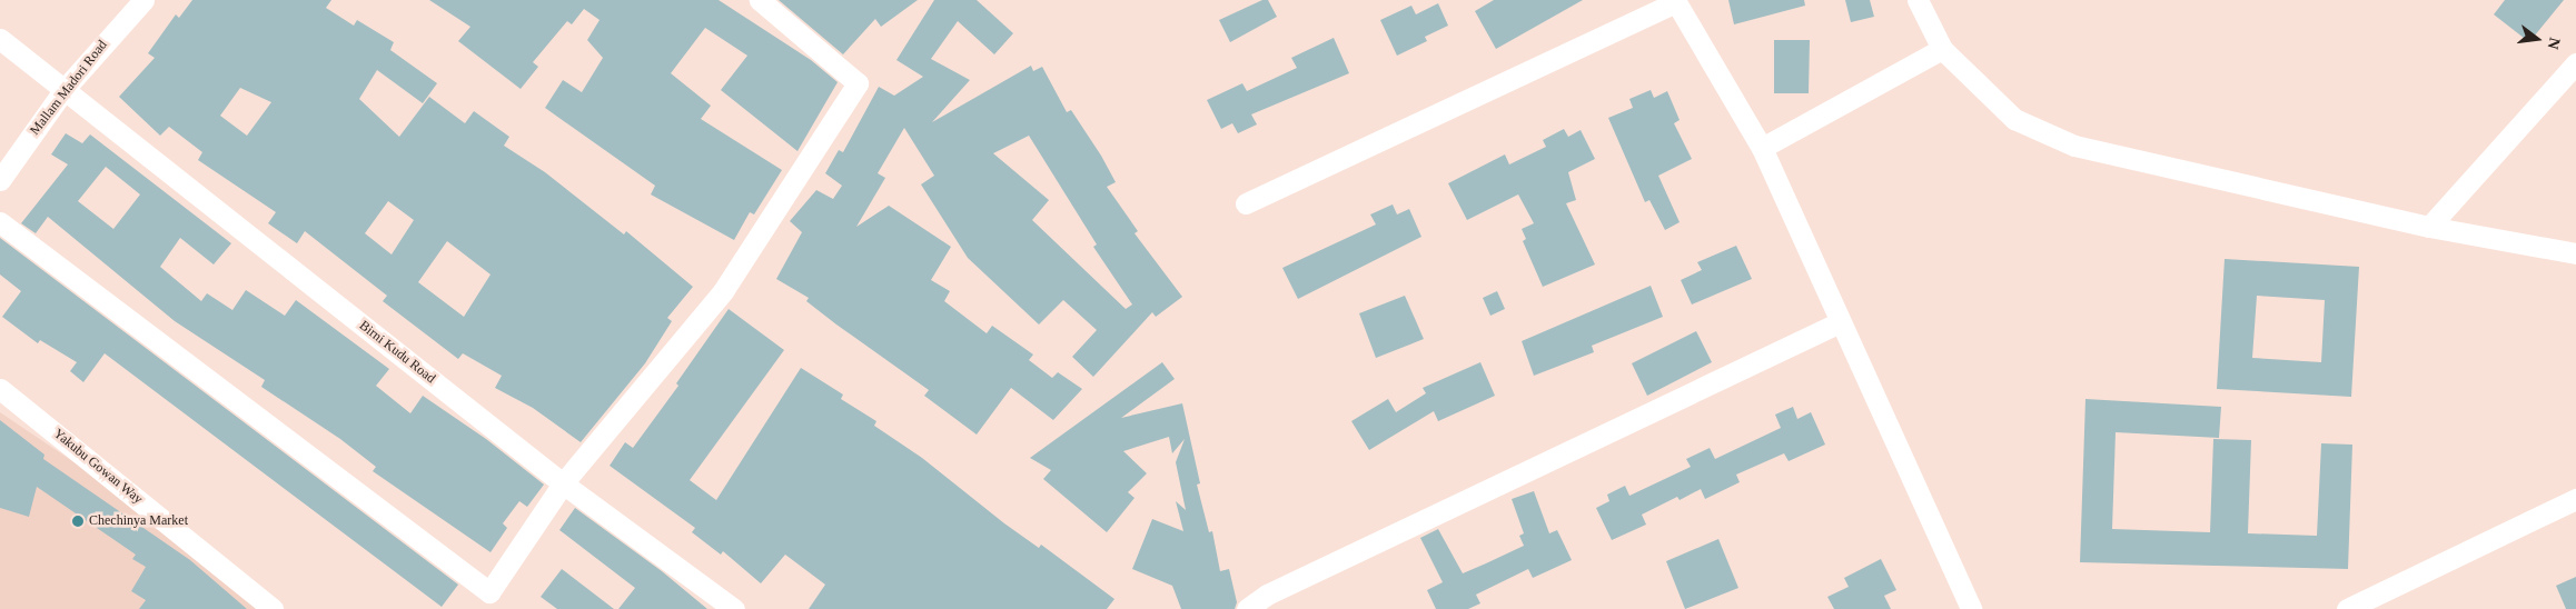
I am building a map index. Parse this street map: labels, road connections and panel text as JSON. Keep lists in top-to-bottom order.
{
  "streets": {
    "street": ["Mallam Madori Road", "Birni Kudu Road", "Yakubu Gowan Way"]
  },
  "crossings": [
    ["Mallam Madori Road", "Birni Kudu Road"]
  ],
  "places": ["Chechinya Market"],
  "north": "right"
}
